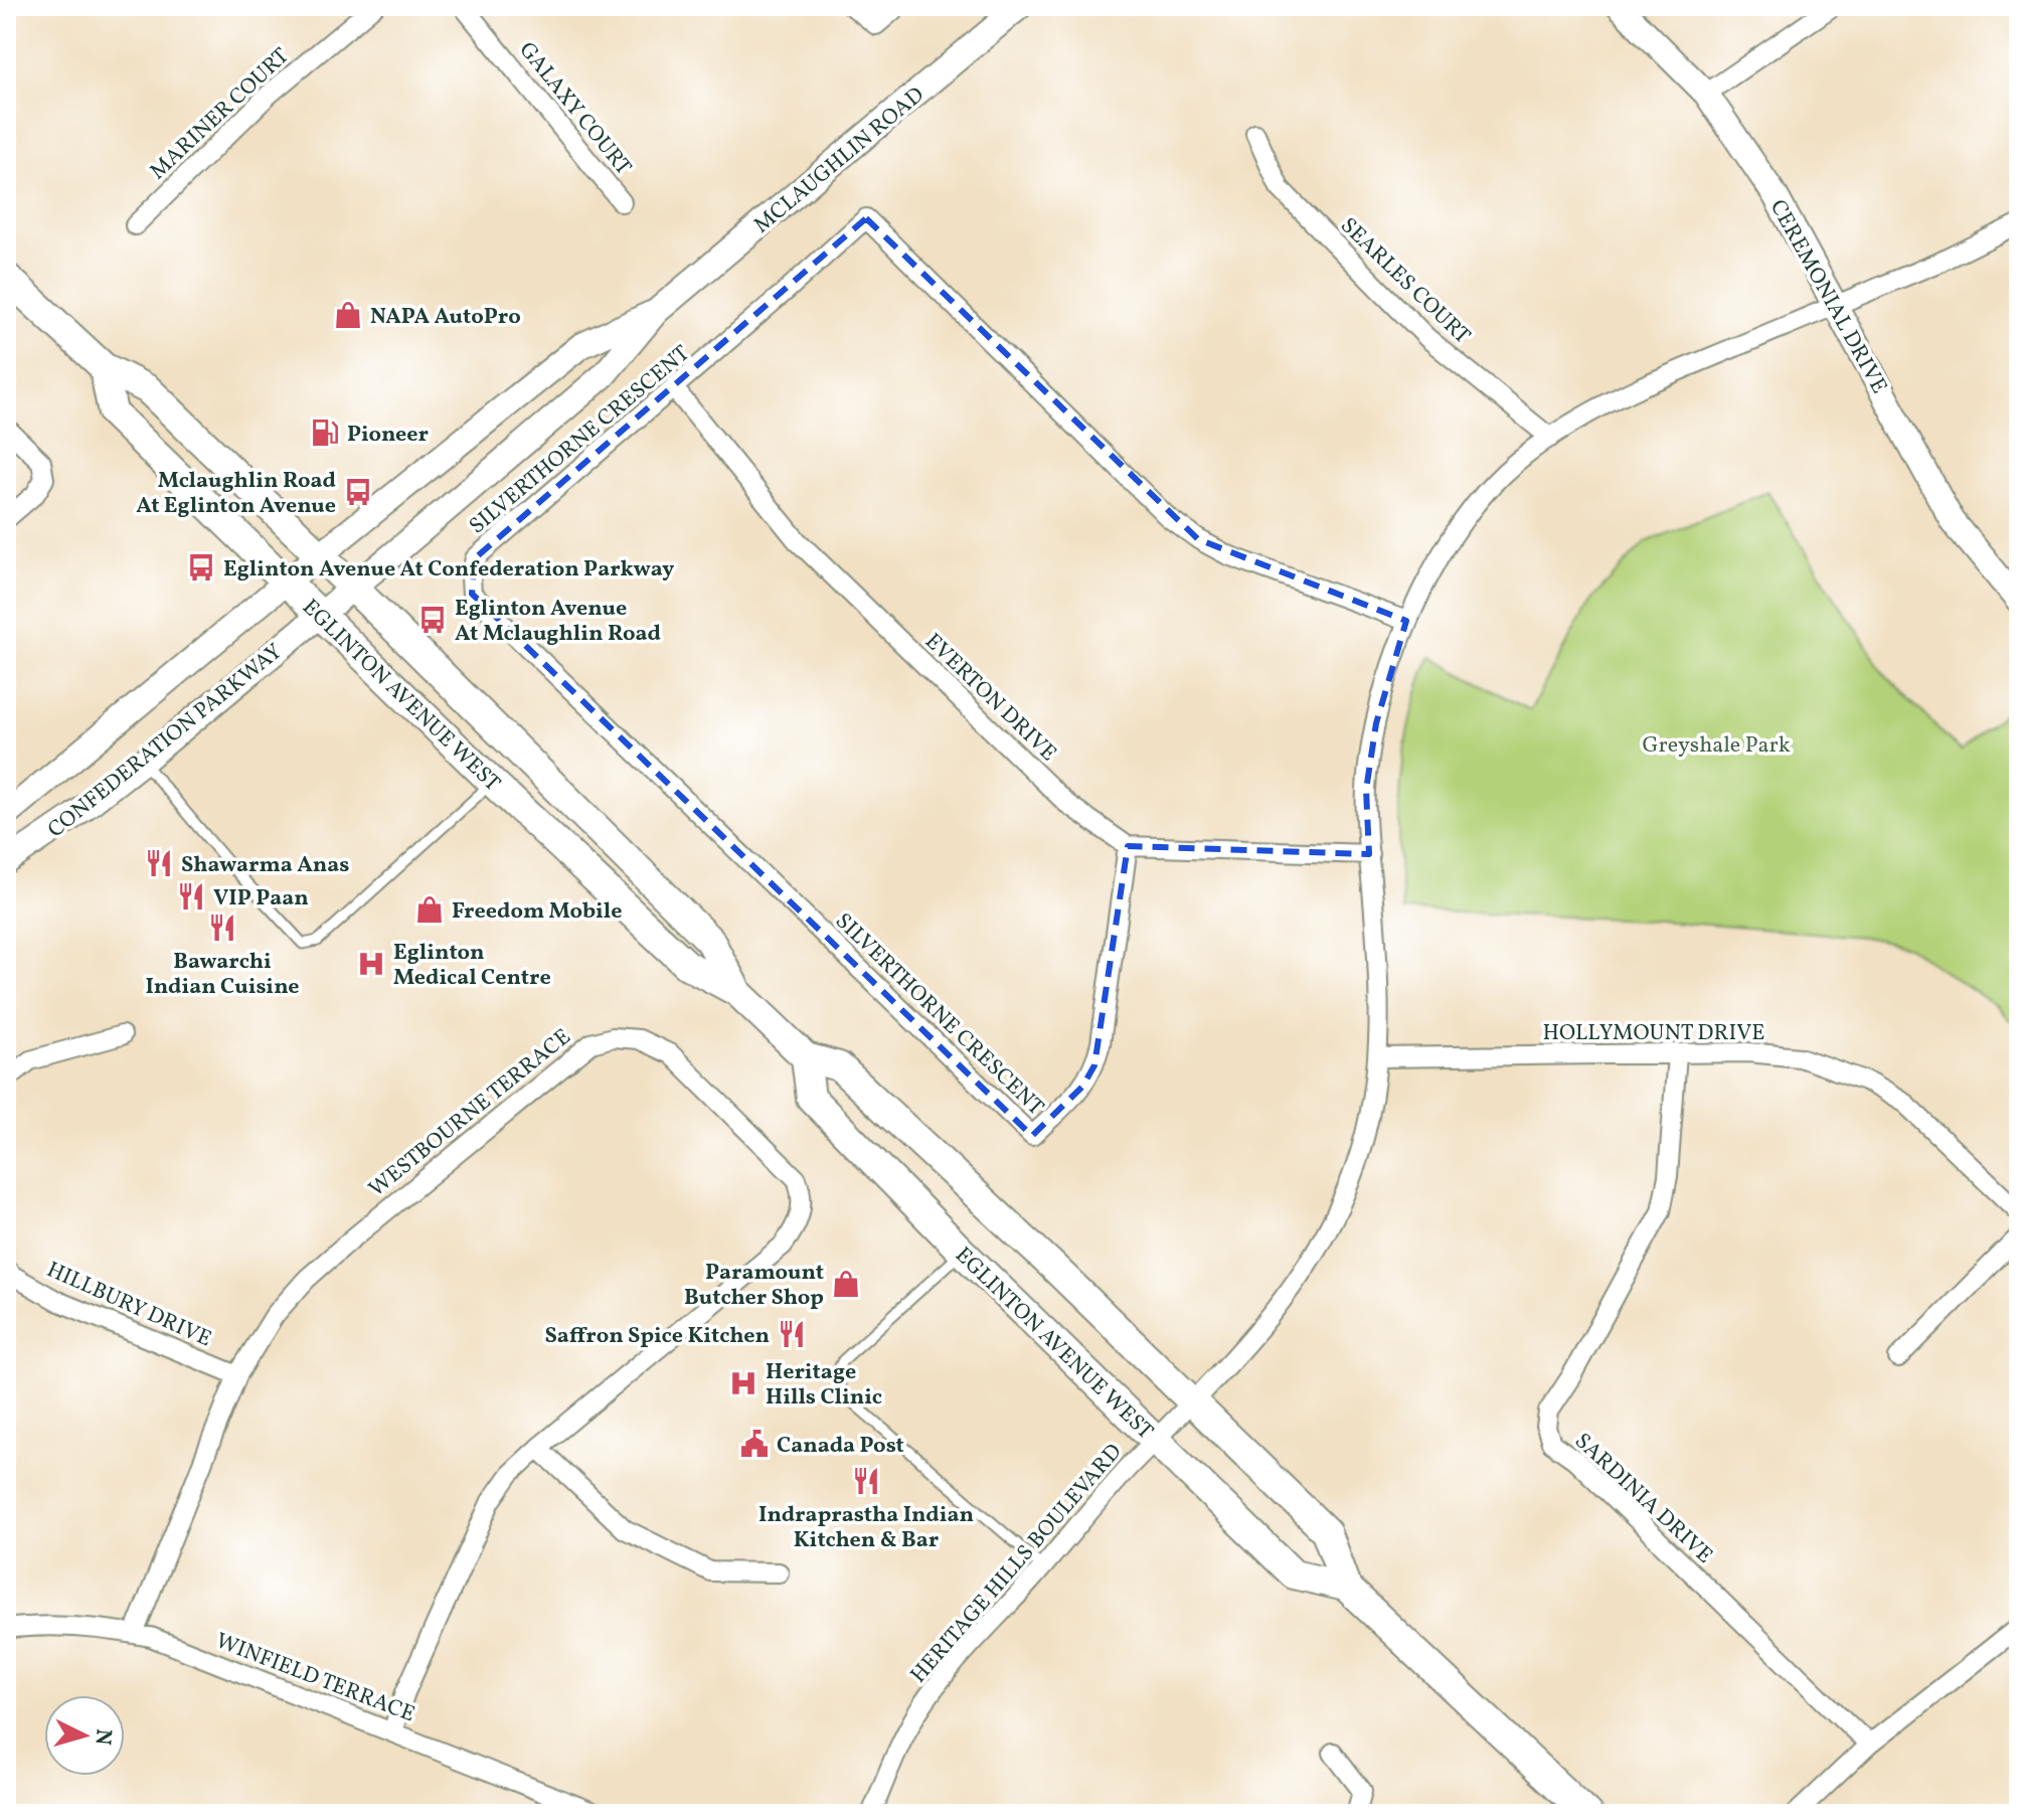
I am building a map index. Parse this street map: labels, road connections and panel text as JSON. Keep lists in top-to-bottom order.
{
  "streets": {
    "main road": ["EGLINTON AVENUE WEST"],
    "street": [
      "GALAXY COURT",
      "MARINER COURT",
      "MCLAUGHLIN ROAD",
      "SEARLES COURT",
      "CEREMONIAL DRIVE",
      "SILVERTHORNE CRESCENT",
      "EVERTON DRIVE",
      "CONFEDERATION PARKWAY",
      "HOLLYMOUNT DRIVE",
      "WESTBOURNE TERRACE",
      "HILLBURY DRIVE",
      "SARDINIA DRIVE",
      "HERITAGE HILLS BOULEVARD",
      "WINFIELD TERRACE"
    ]
  },
  "crossings": [
    ["MCLAUGHLIN ROAD", "EGLINTON AVENUE WEST"],
    ["MCLAUGHLIN ROAD", "CONFEDERATION PARKWAY"],
    ["SEARLES COURT", "HERITAGE HILLS BOULEVARD"],
    ["CEREMONIAL DRIVE", "HERITAGE HILLS BOULEVARD"],
    ["SILVERTHORNE CRESCENT", "EVERTON DRIVE"],
    ["SILVERTHORNE CRESCENT", "HERITAGE HILLS BOULEVARD"],
    ["EGLINTON AVENUE WEST", "CONFEDERATION PARKWAY"],
    ["EGLINTON AVENUE WEST", "HERITAGE HILLS BOULEVARD"],
    ["HOLLYMOUNT DRIVE", "SARDINIA DRIVE"],
    ["HOLLYMOUNT DRIVE", "HERITAGE HILLS BOULEVARD"],
    ["WESTBOURNE TERRACE", "HILLBURY DRIVE"],
    ["WESTBOURNE TERRACE", "WINFIELD TERRACE"]
  ],
  "parks": ["Greyshale Park"],
  "places": {
    "shop": ["NAPA AutoPro", "Freedom Mobile", "Paramount Butcher Shop"],
    "fuel station": ["Pioneer"],
    "bus stop": ["Mclaughlin Road At Eglinton Avenue", "Eglinton Avenue At Confederation Parkway", "Eglinton Avenue At Mclaughlin Road"],
    "restaurant": [
      "Shawarma Anas",
      "VIP Paan",
      "Bawarchi Indian Cuisine",
      "Saffron Spice Kitchen",
      "Indraprastha Indian Kitchen & Bar"
    ],
    "hospital": ["Eglinton Medical Centre", "Heritage Hills Clinic"],
    "public building": ["Canada Post"]
  },
  "north": "right"
}
